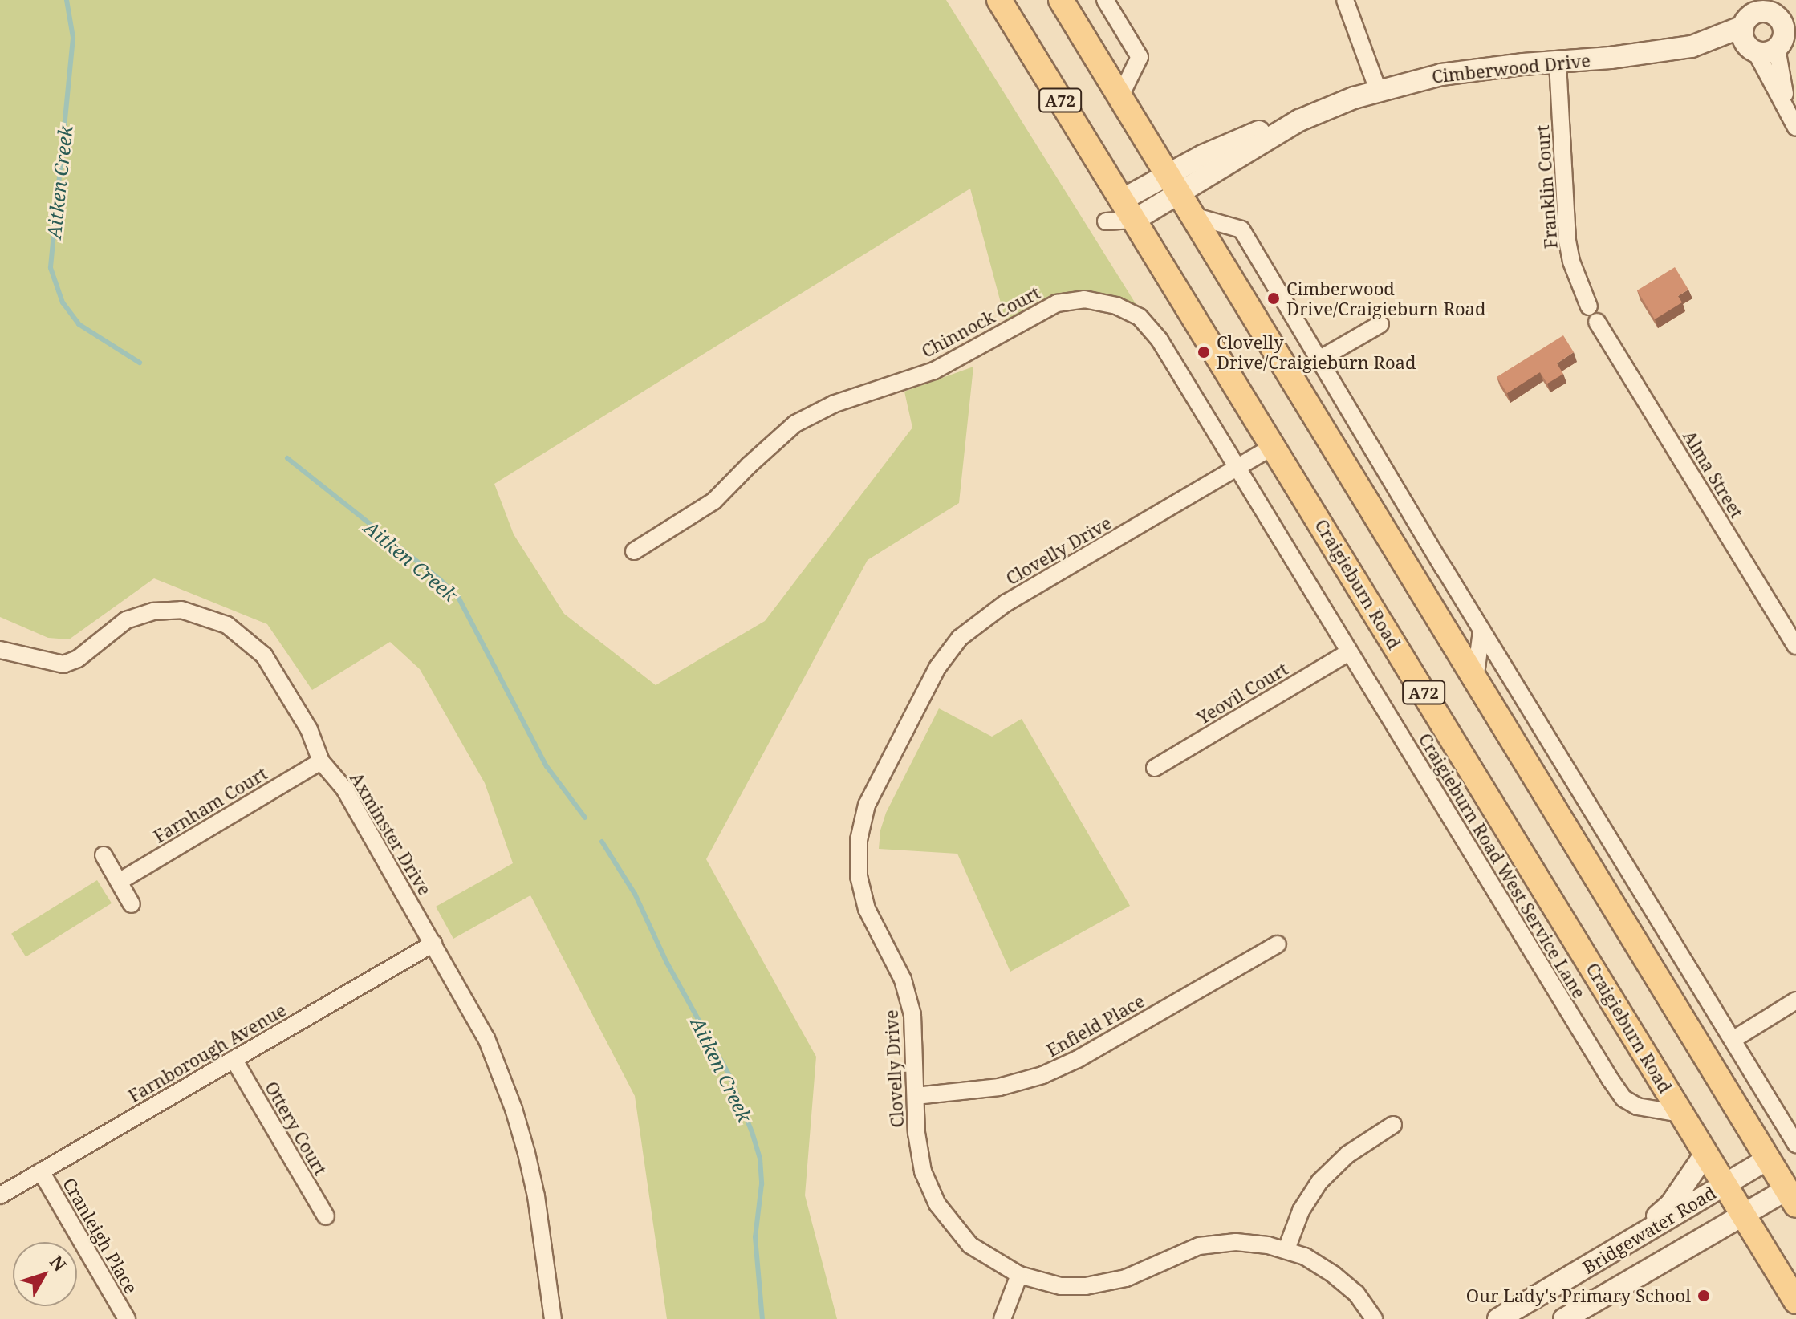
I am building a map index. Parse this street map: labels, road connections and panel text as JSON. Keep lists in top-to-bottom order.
{
  "streets": {
    "main road": ["A72", "Craigieburn Road"],
    "street": [
      "Cimberwood Drive",
      "Franklin Court",
      "Chinnock Court",
      "Alma Street",
      "Clovelly Drive",
      "Yeovil Court",
      "Farnham Court",
      "Axminster Drive",
      "Craigieburn Road West Service Lane",
      "Enfield Place",
      "Farnborough Avenue",
      "Ottery Court",
      "Bridgewater Road",
      "Cranleigh Place"
    ]
  },
  "crossings": [
    ["Cimberwood Drive", "A72"],
    ["Cimberwood Drive", "Franklin Court"],
    ["Cimberwood Drive", "Craigieburn Road"],
    ["A72", "Bridgewater Road"],
    ["Chinnock Court", "Clovelly Drive"],
    ["Chinnock Court", "Craigieburn Road West Service Lane"],
    ["Clovelly Drive", "Craigieburn Road"],
    ["Clovelly Drive", "Craigieburn Road West Service Lane"],
    ["Clovelly Drive", "Enfield Place"],
    ["Craigieburn Road", "Craigieburn Road West Service Lane"],
    ["Craigieburn Road", "Bridgewater Road"],
    ["Yeovil Court", "Craigieburn Road West Service Lane"],
    ["Farnham Court", "Axminster Drive"],
    ["Axminster Drive", "Farnborough Avenue"],
    ["Farnborough Avenue", "Ottery Court"],
    ["Farnborough Avenue", "Cranleigh Place"]
  ],
  "water": ["Aitken Creek"],
  "places": ["Cimberwood Drive/Craigieburn Road", "Clovelly Drive/Craigieburn Road", "Our Lady's Primary School"],
  "north": "top right"
}
